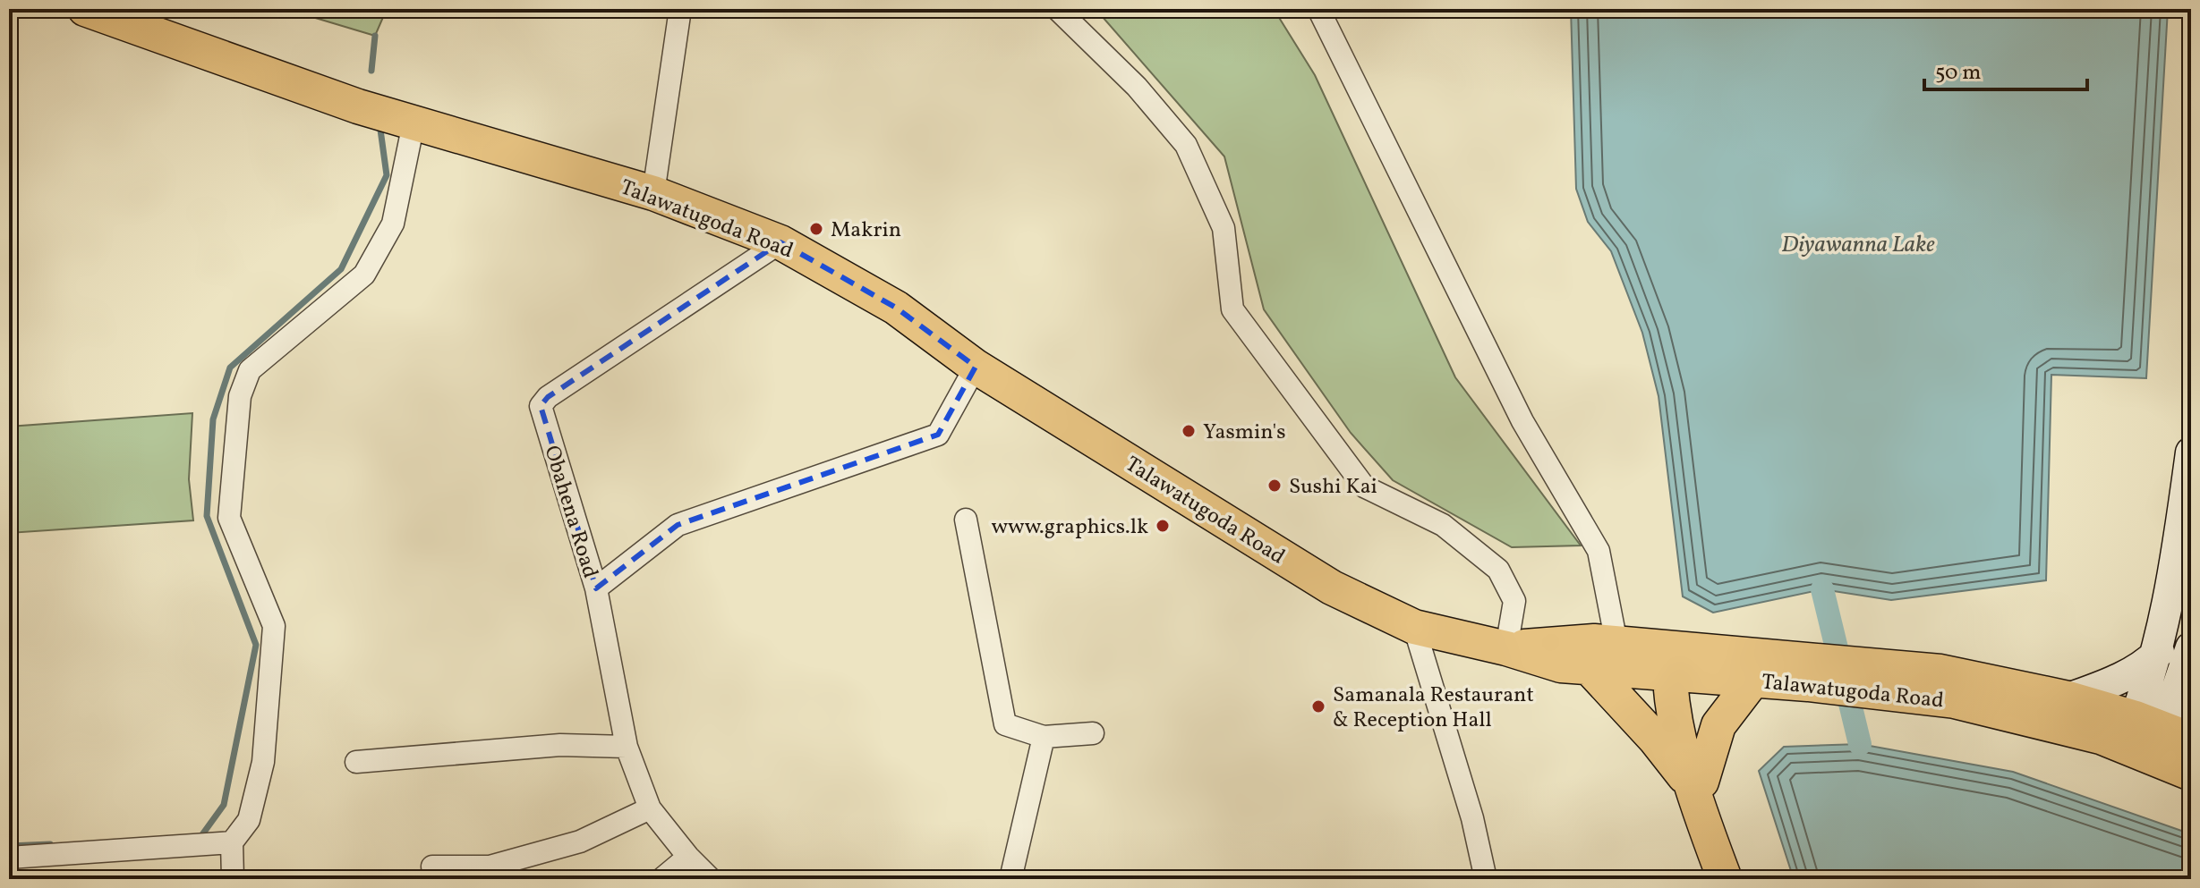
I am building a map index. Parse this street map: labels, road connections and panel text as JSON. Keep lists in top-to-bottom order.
{
  "streets": {
    "main road": ["Talawatugoda Road"],
    "street": ["Obahena Road"]
  },
  "crossings": [
    ["Talawatugoda Road", "Obahena Road"]
  ],
  "water": ["Diyawanna Lake"],
  "places": [
    "Makrin",
    "Yasmin's",
    "Sushi Kai",
    "www.graphics.lk",
    "Samanala Restaurant & Reception Hall"
  ],
  "scale_bar": "50 m"
}
